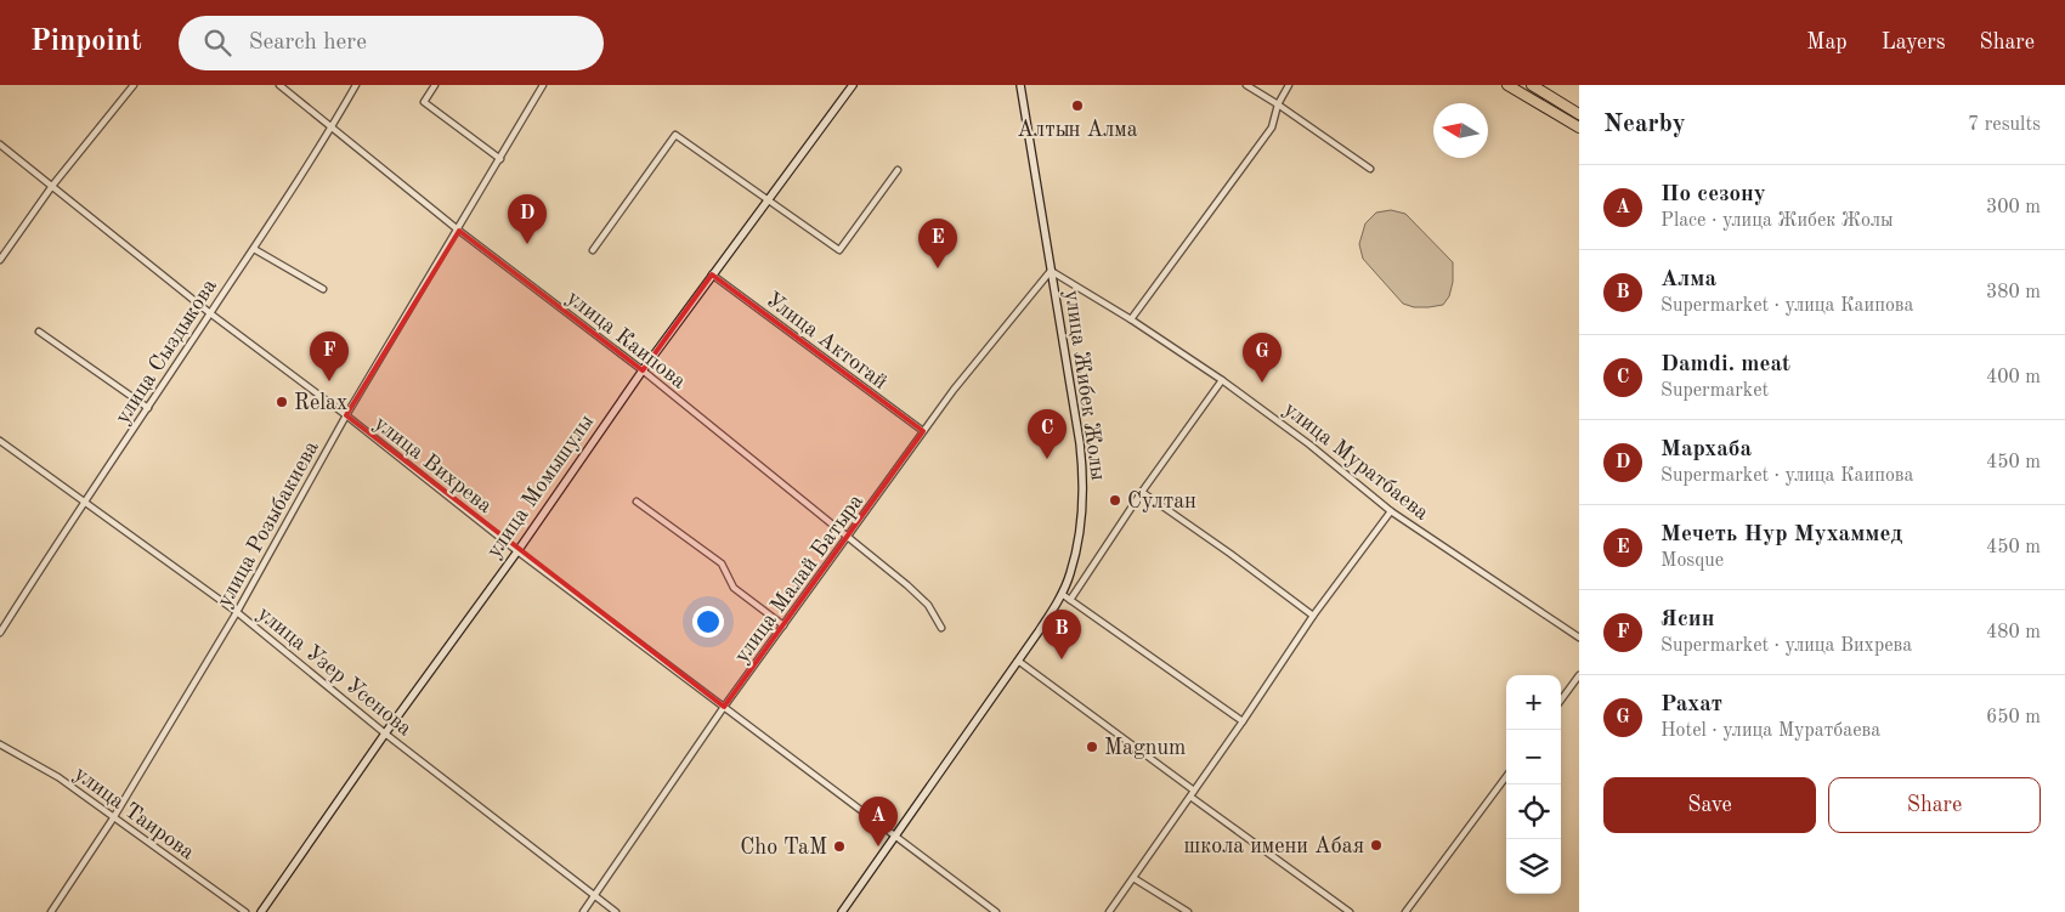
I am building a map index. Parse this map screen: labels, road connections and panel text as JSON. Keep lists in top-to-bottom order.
{
  "streets": {
    "street": [
      "улица Каипова",
      "Улица Актогай",
      "улица Сыздыкова",
      "улица Жибек Жолы",
      "улица Муратбаева",
      "улица Вихрева",
      "улица Момышулы",
      "улица Розыбакиева",
      "улица Малай Батыра",
      "улица Узер Усенова",
      "улица Таирова"
    ]
  },
  "crossings": [
    ["улица Каипова", "улица Сыздыкова"],
    ["улица Каипова", "улица Момышулы"],
    ["улица Каипова", "улица Розыбакиева"],
    ["улица Каипова", "улица Малай Батыра"],
    ["Улица Актогай", "улица Момышулы"],
    ["Улица Актогай", "улица Малай Батыра"],
    ["улица Сыздыкова", "улица Вихрева"],
    ["улица Сыздыкова", "улица Узер Усенова"],
    ["улица Жибек Жолы", "улица Муратбаева"],
    ["улица Жибек Жолы", "улица Вихрева"],
    ["улица Жибек Жолы", "улица Малай Батыра"],
    ["улица Муратбаева", "улица Малай Батыра"],
    ["улица Вихрева", "улица Момышулы"],
    ["улица Вихрева", "улица Розыбакиева"],
    ["улица Вихрева", "улица Малай Батыра"],
    ["улица Момышулы", "улица Узер Усенова"],
    ["улица Розыбакиева", "улица Узер Усенова"],
    ["улица Розыбакиева", "улица Таирова"],
    ["улица Малай Батыра", "улица Узер Усенова"]
  ],
  "places": [
    "Алтын Алма",
    "Relax",
    "Султан",
    "Magnum",
    "школа имени Абая",
    "Cho TaM"
  ],
  "north": "left",
  "page": {
    "header": "Pinpoint",
    "search": "Search here",
    "nav": ["Map", "Layers", "Share"],
    "heading": ["Nearby", "7 results"],
    "list": [
      {
        "mark": "A",
        "name": "По сезону",
        "note": "Place · улица Жибек Жолы",
        "value": "300 m"
      },
      {
        "mark": "B",
        "name": "Алма",
        "note": "Supermarket · улица Каипова",
        "value": "380 m"
      },
      {
        "mark": "C",
        "name": "Damdi. meat",
        "note": "Supermarket",
        "value": "400 m"
      },
      {
        "mark": "D",
        "name": "Мархаба",
        "note": "Supermarket · улица Каипова",
        "value": "450 m"
      },
      {
        "mark": "E",
        "name": "Мечеть Нур Мухаммед",
        "note": "Mosque",
        "value": "450 m"
      },
      {
        "mark": "F",
        "name": "Ясин",
        "note": "Supermarket · улица Вихрева",
        "value": "480 m"
      },
      {
        "mark": "G",
        "name": "Рахат",
        "note": "Hotel · улица Муратбаева",
        "value": "650 m"
      }
    ],
    "pins": [
      "D",
      "E",
      "F",
      "G",
      "C",
      "B",
      "A"
    ],
    "map_buttons": ["+", "−"],
    "buttons": ["Save", "Share"]
  }
}
